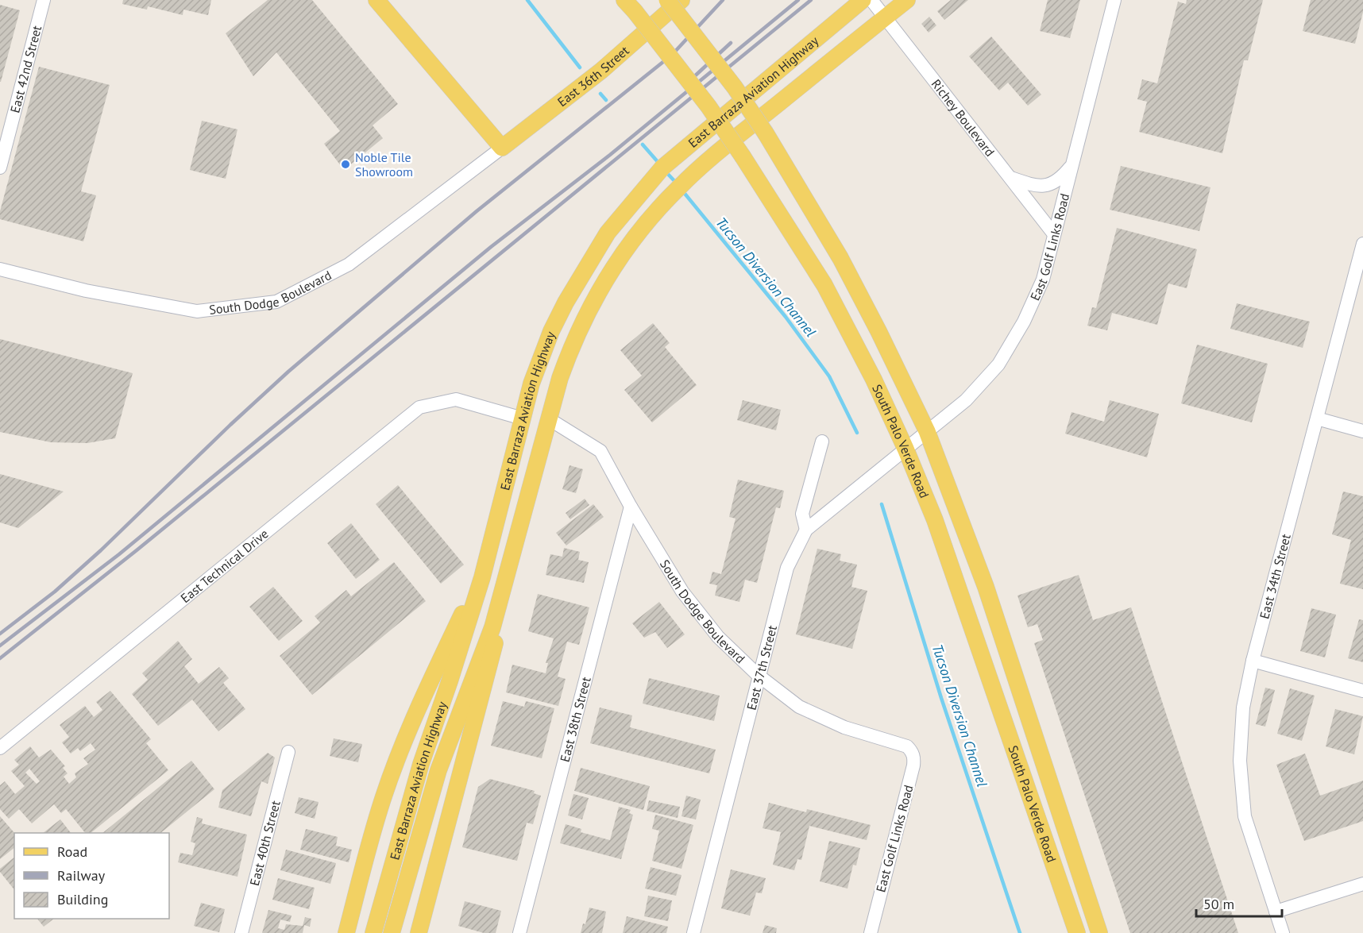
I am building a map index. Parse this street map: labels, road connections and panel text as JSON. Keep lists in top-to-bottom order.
{
  "streets": {
    "main road": ["East 36th Street", "East Barraza Aviation Highway", "South Palo Verde Road"],
    "street": [
      "East 42nd Street",
      "Richey Boulevard",
      "East Golf Links Road",
      "South Dodge Boulevard",
      "East Technical Drive",
      "East 34th Street",
      "East 37th Street",
      "East 38th Street",
      "East 40th Street"
    ]
  },
  "crossings": [
    ["East 36th Street", "South Dodge Boulevard"],
    ["East Barraza Aviation Highway", "Richey Boulevard"],
    ["East Barraza Aviation Highway", "South Dodge Boulevard"],
    ["East Barraza Aviation Highway", "East Technical Drive"],
    ["Richey Boulevard", "East Golf Links Road"],
    ["East Golf Links Road", "South Dodge Boulevard"],
    ["East Golf Links Road", "South Palo Verde Road"],
    ["East Golf Links Road", "East 37th Street"],
    ["South Dodge Boulevard", "East 37th Street"],
    ["South Dodge Boulevard", "East 38th Street"],
    ["South Palo Verde Road", "East 37th Street"]
  ],
  "water": ["Tucson Diversion Channel"],
  "places": ["Noble Tile Showroom"],
  "legend": ["Road", "Railway", "Building"],
  "scale_bar": "50 m"
}
